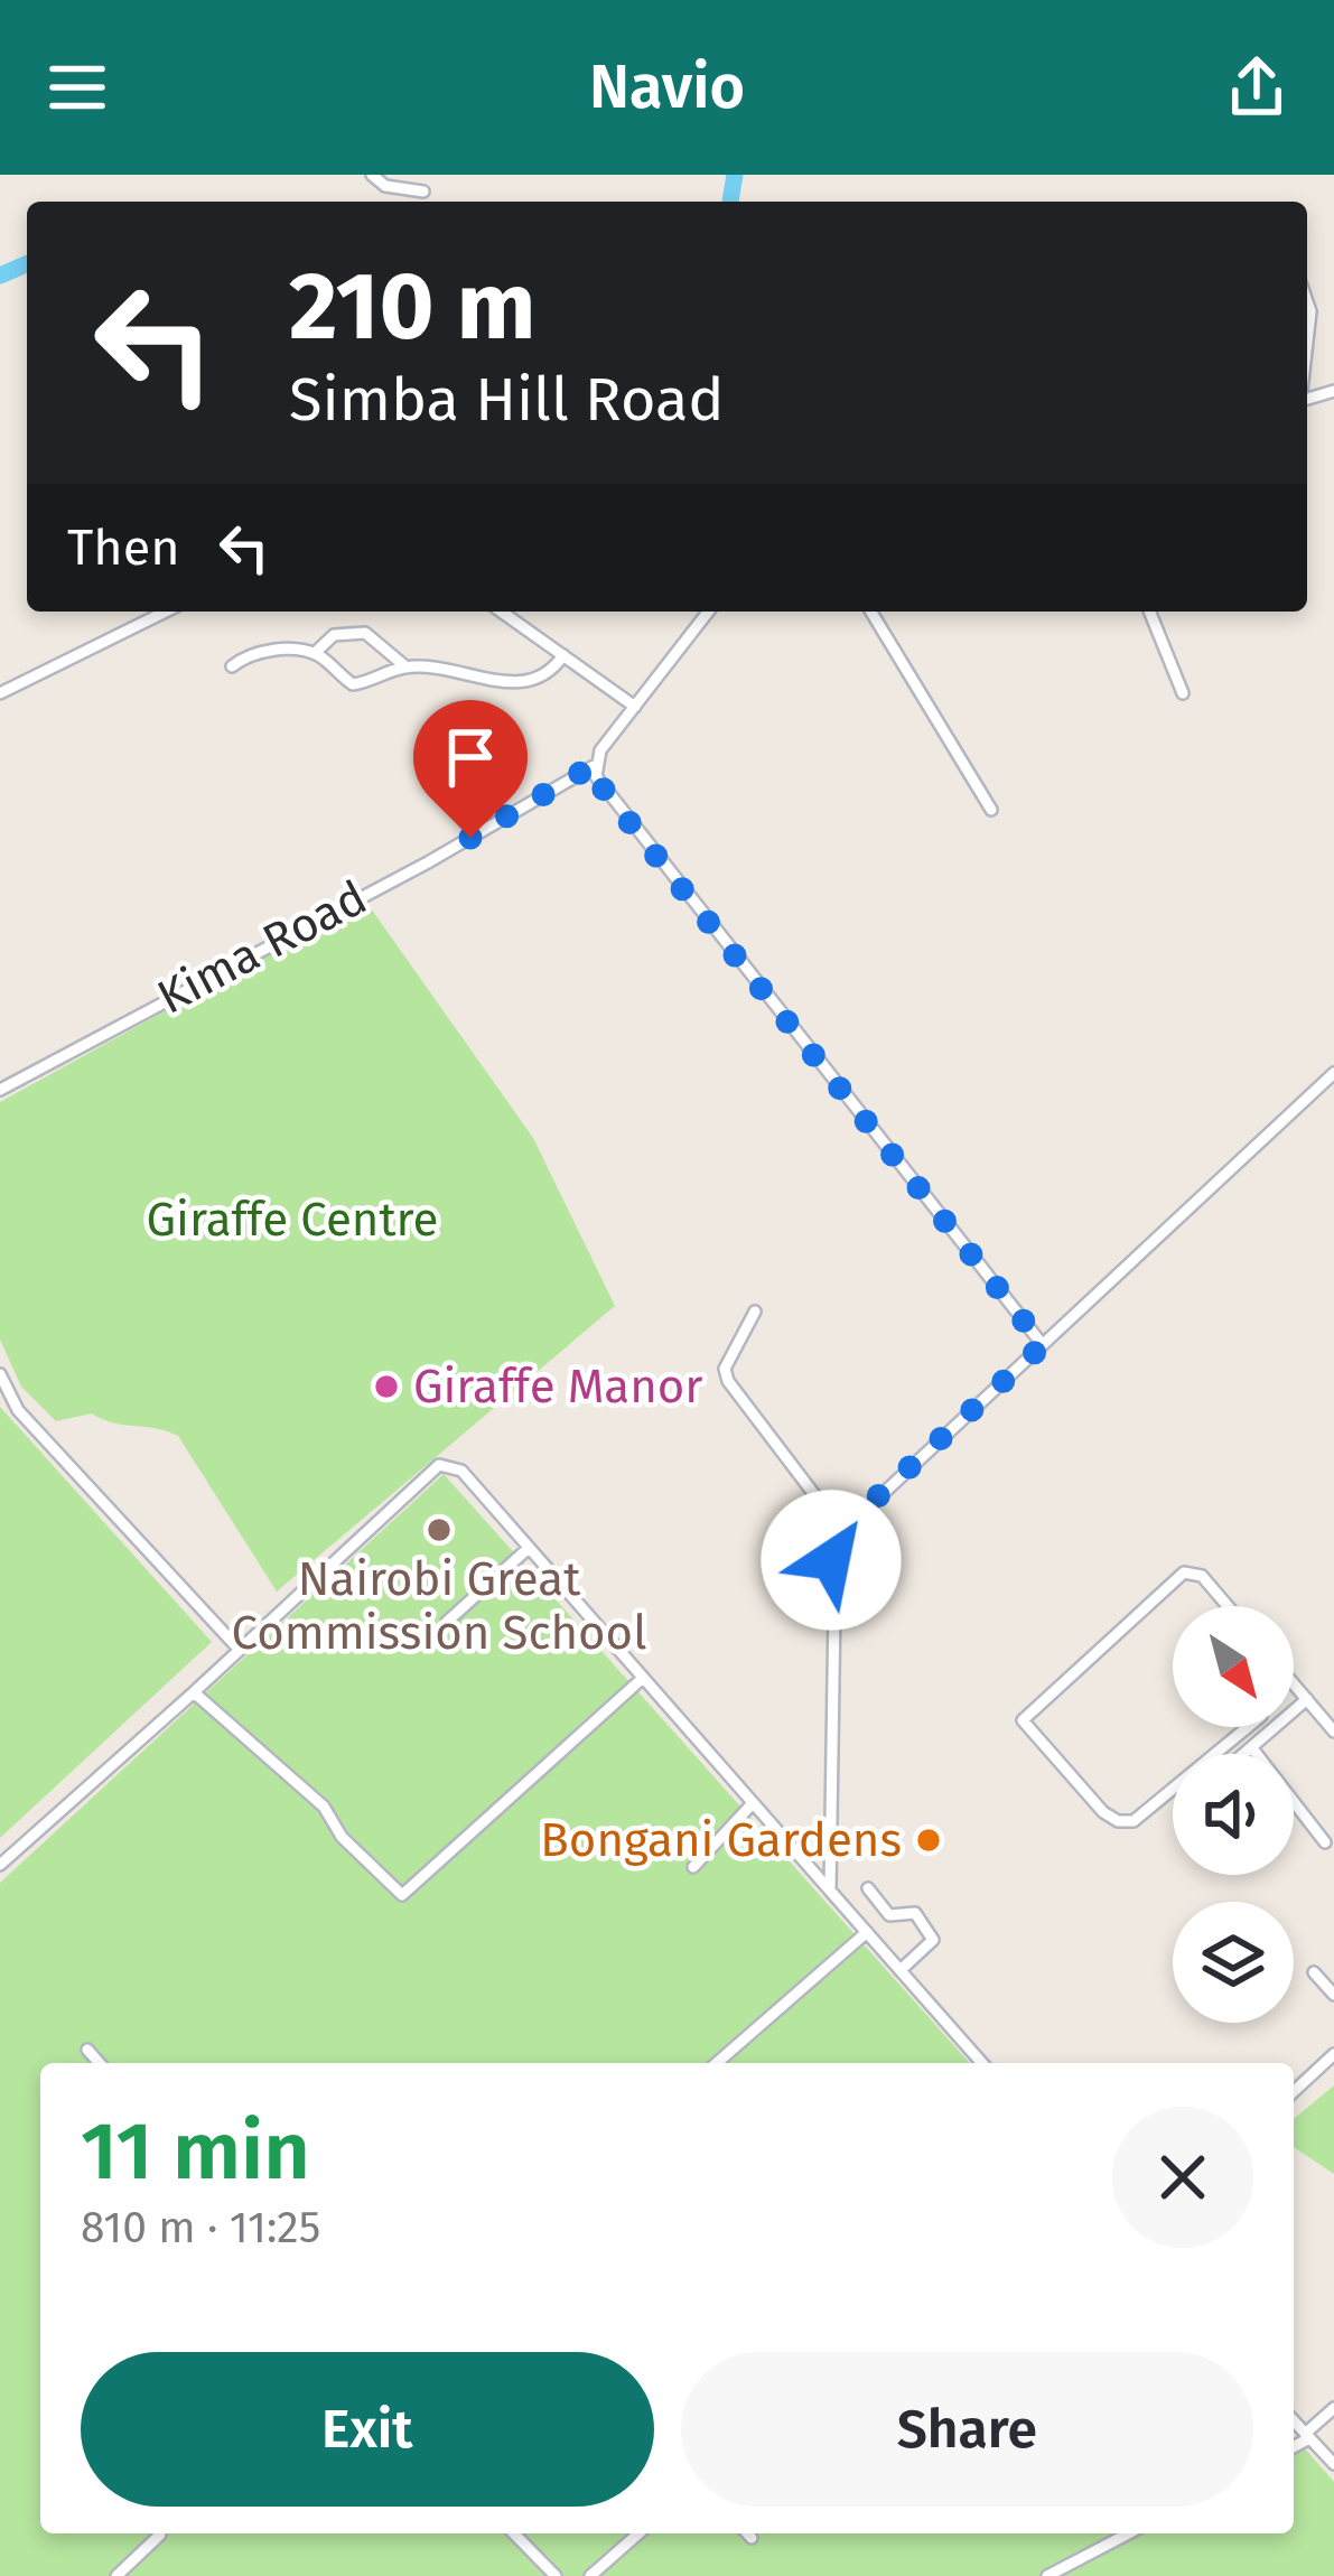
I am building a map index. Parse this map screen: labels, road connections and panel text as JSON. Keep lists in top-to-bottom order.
{
  "streets": {
    "street": ["Kima Road"]
  },
  "parks": ["Giraffe Centre"],
  "places": ["Giraffe Manor", "Nairobi Great Commission School", "Bongani Gardens"],
  "north": "bottom right",
  "page": {
    "header": "Navio",
    "turn": ["210 m", "Simba Hill Road"],
    "then": "Then",
    "heading": ["11 min", "810 m · 11:25"],
    "buttons": ["Exit", "Share"]
  }
}
